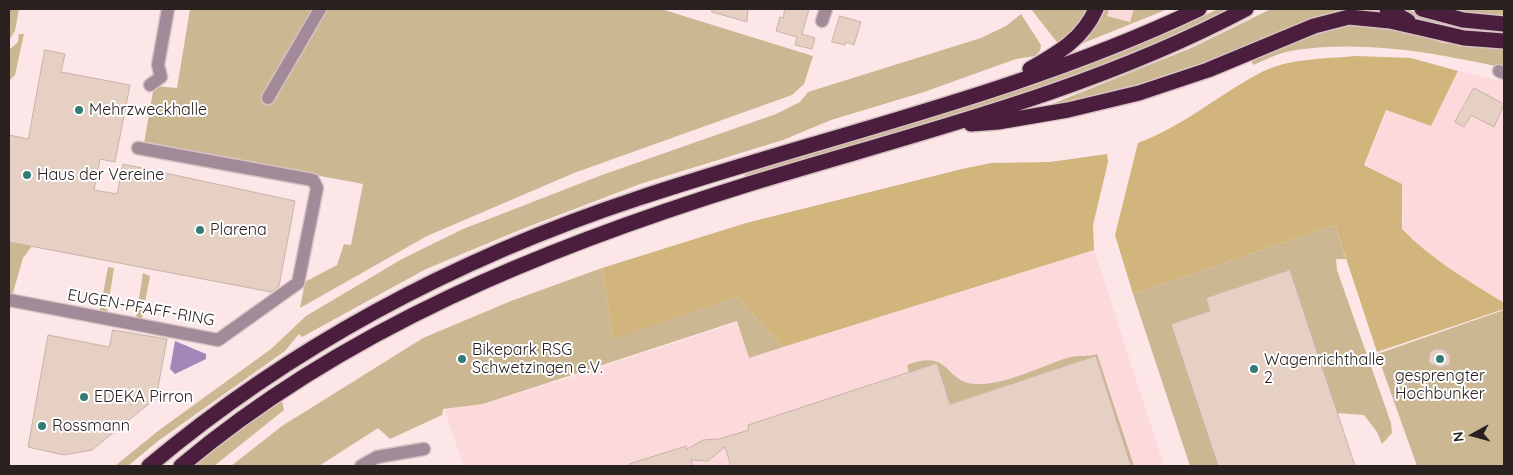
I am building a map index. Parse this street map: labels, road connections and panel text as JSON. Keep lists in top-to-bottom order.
{
  "streets": {
    "street": ["EUGEN-PFAFF-RING"]
  },
  "places": [
    "Mehrzweckhalle",
    "Haus der Vereine",
    "Plarena",
    "Bikepark RSG Schwetzingen e.V.",
    "gesprengter Hochbunker",
    "Wagenrichthalle 2",
    "EDEKA Pirron",
    "Rossmann"
  ],
  "north": "left"
}
